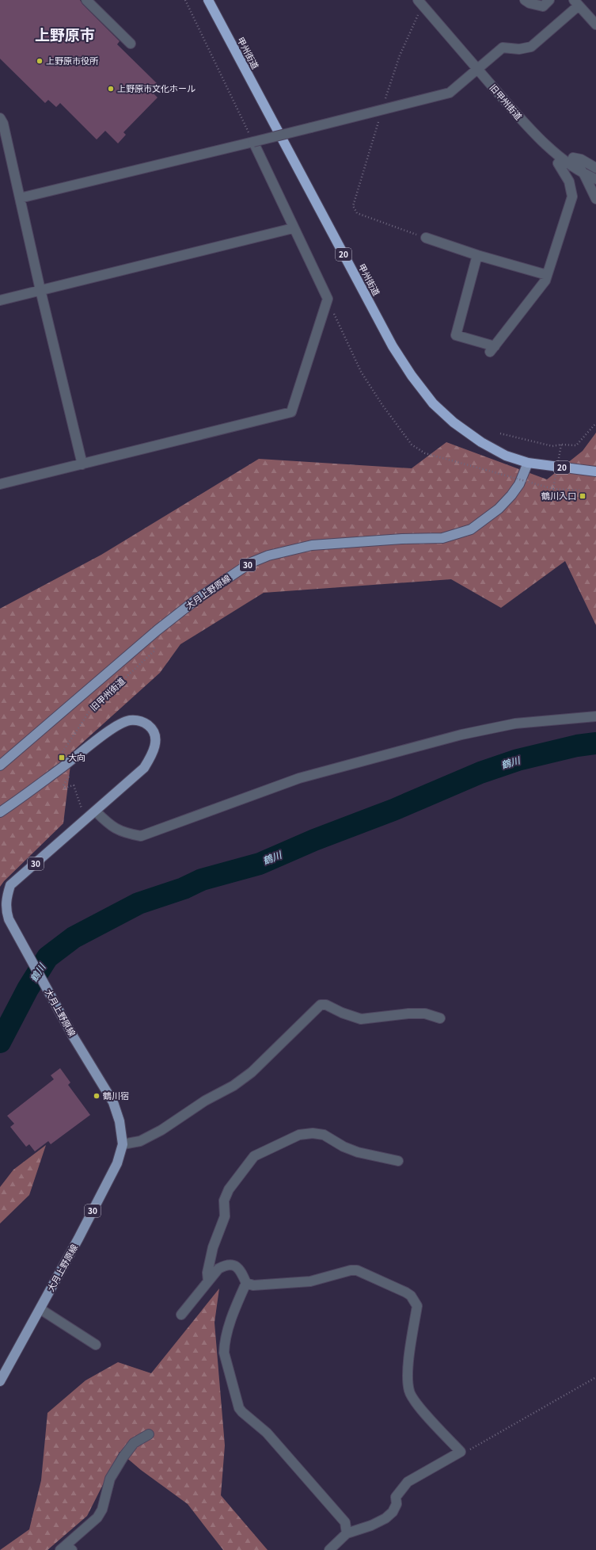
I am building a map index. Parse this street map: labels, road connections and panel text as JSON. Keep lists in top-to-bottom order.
{
  "streets": {
    "highway": ["甲州街道", "20"],
    "main road": ["30", "大月上野原線"],
    "street": ["旧甲州街道"]
  },
  "crossings": [
    ["甲州街道", "大月上野原線"],
    ["旧甲州街道", "大月上野原線"]
  ],
  "districts": ["上野原市"],
  "water": ["鶴川"],
  "places": {
    "other": ["上野原市役所", "上野原市文化ホール", "鶴川宿"],
    "transit": ["鶴川入口", "大向"]
  }
}
